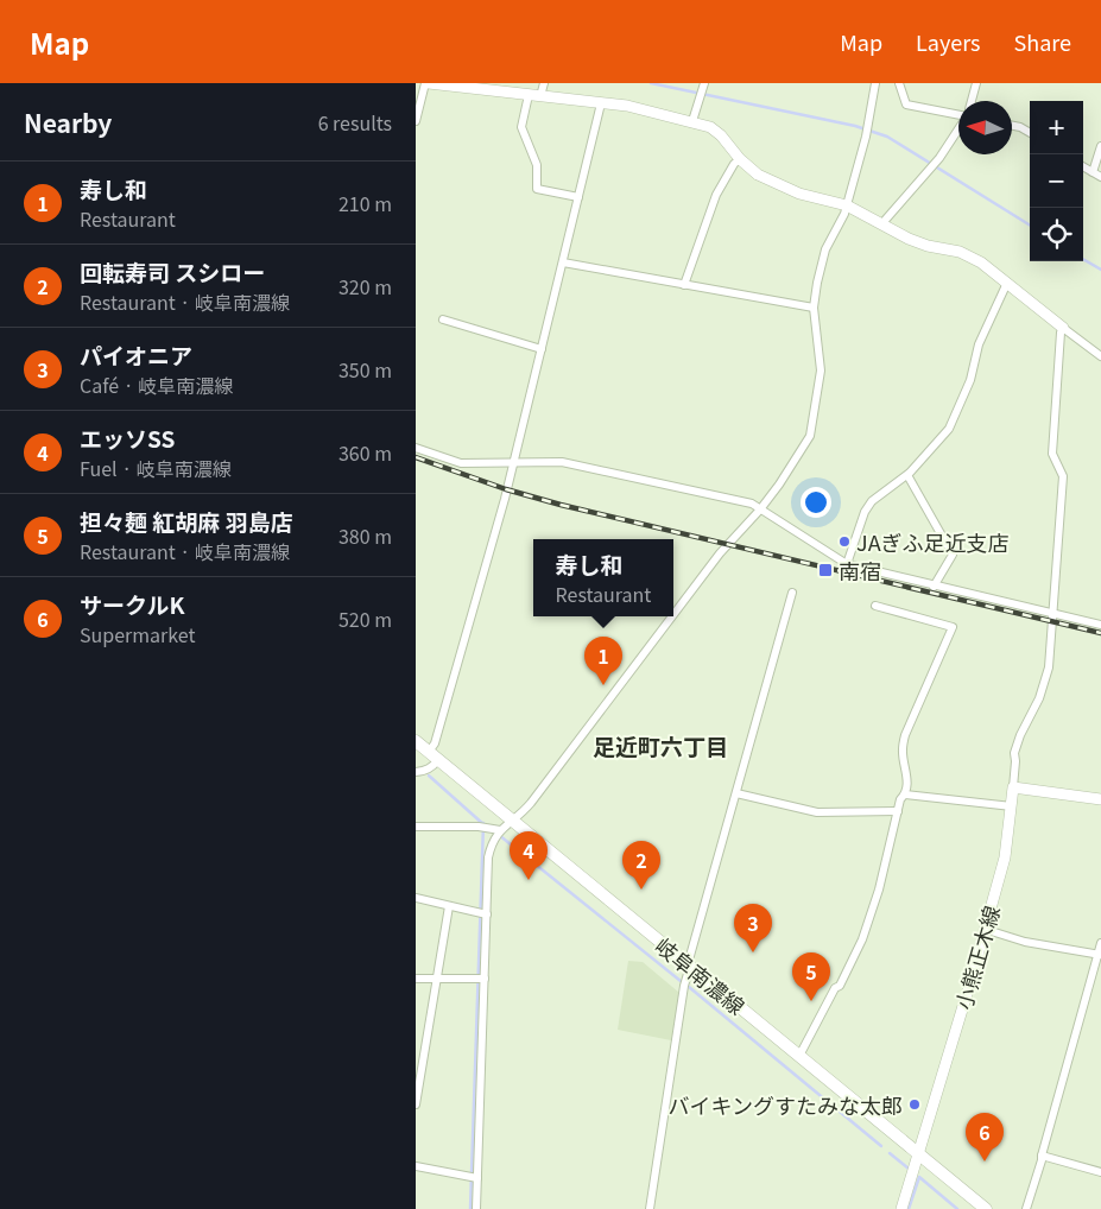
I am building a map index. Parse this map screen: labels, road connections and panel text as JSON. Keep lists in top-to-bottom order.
{
  "streets": {
    "main road": ["岐阜南濃線"],
    "street": ["小熊正木線"]
  },
  "crossings": [
    ["小熊正木線", "岐阜南濃線"]
  ],
  "districts": ["足近町六丁目"],
  "places": {
    "other": ["JAぎふ足近支店", "バイキングすたみな太郎"],
    "transit": ["南宿"]
  },
  "north": "left",
  "page": {
    "header": "Map",
    "nav": ["Map", "Layers", "Share"],
    "heading": ["Nearby", "6 results"],
    "map_buttons": ["+", "−"],
    "list": [
      {
        "mark": "1",
        "name": "寿し和",
        "note": "Restaurant",
        "value": "210 m"
      },
      {
        "mark": "2",
        "name": "回転寿司 スシロー",
        "note": "Restaurant · 岐阜南濃線",
        "value": "320 m"
      },
      {
        "mark": "3",
        "name": "パイオニア",
        "note": "Café · 岐阜南濃線",
        "value": "350 m"
      },
      {
        "mark": "4",
        "name": "エッソSS",
        "note": "Fuel · 岐阜南濃線",
        "value": "360 m"
      },
      {
        "mark": "5",
        "name": "担々麺 紅胡麻 羽島店",
        "note": "Restaurant · 岐阜南濃線",
        "value": "380 m"
      },
      {
        "mark": "6",
        "name": "サークルK",
        "note": "Supermarket",
        "value": "520 m"
      }
    ],
    "popup": ["寿し和", "Restaurant"],
    "pins": [
      "1",
      "4",
      "2",
      "3",
      "5",
      "6"
    ]
  }
}
